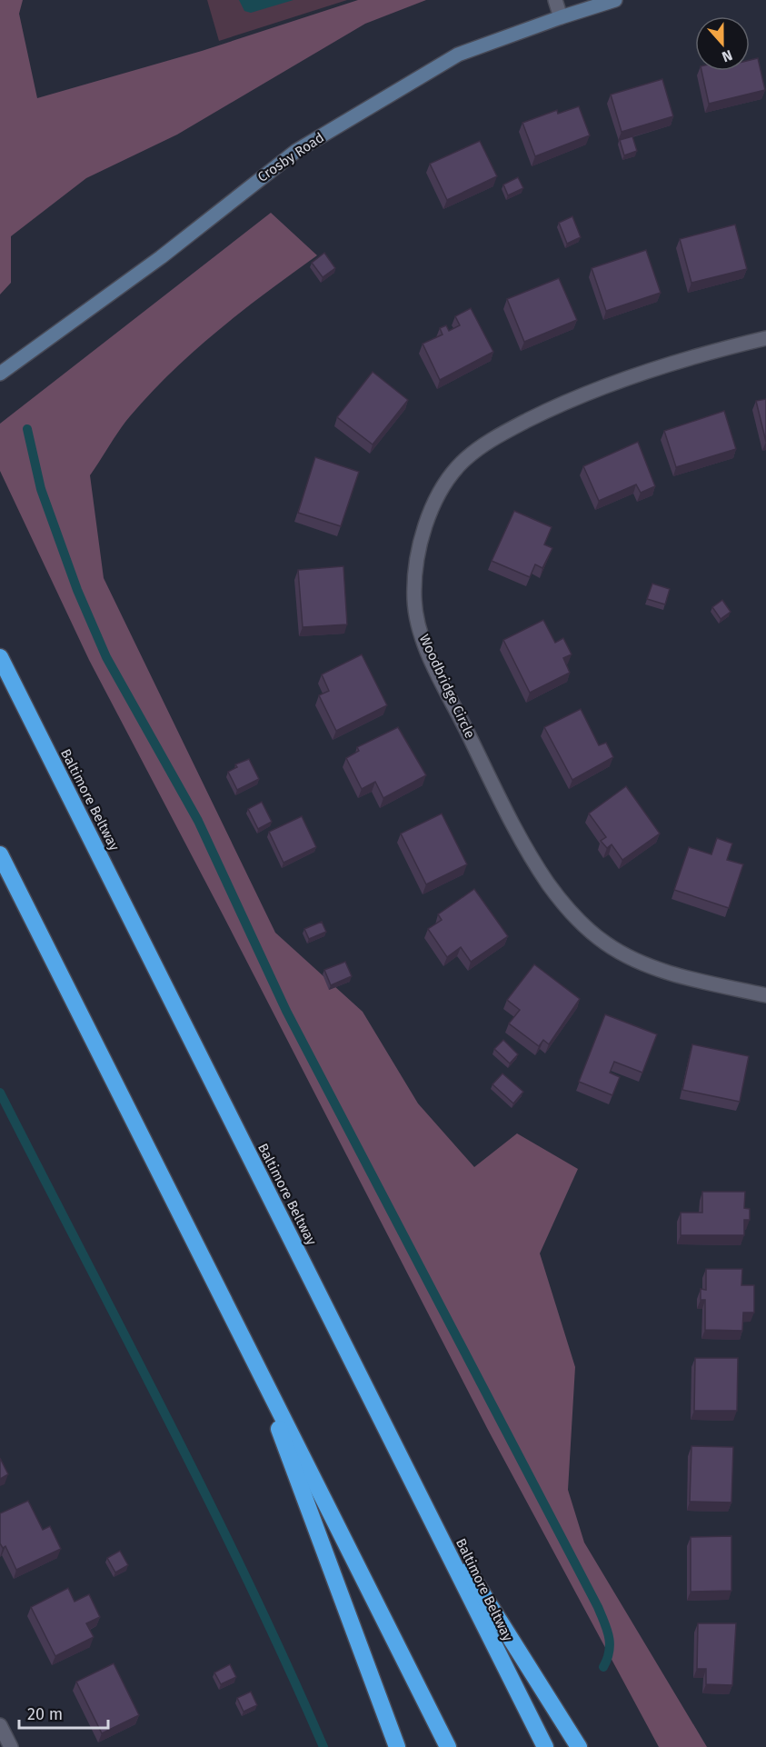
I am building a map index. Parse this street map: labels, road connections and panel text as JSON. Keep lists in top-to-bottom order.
{
  "streets": {
    "highway": ["Baltimore Beltway"],
    "main road": ["Crosby Road"],
    "street": ["Woodbridge Circle"]
  },
  "scale_bar": "20 m",
  "north": "bottom"
}
